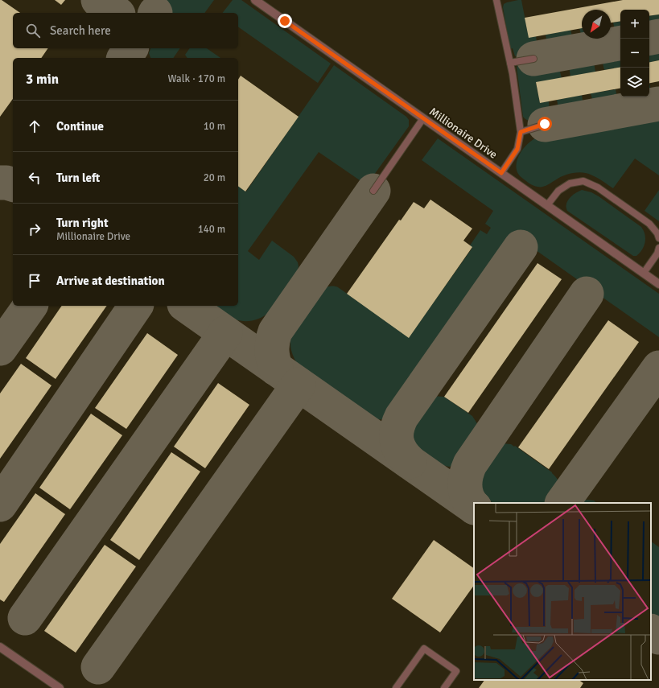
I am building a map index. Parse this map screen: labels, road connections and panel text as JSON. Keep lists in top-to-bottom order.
{
  "streets": {
    "street": ["Millionaire Drive"]
  },
  "north": "bottom left",
  "page": {
    "map_buttons": ["+", "−"],
    "search": "Search here",
    "heading": ["3 min", "Walk · 170 m"],
    "list": [
      ["Continue", "10 m"],
      ["Turn left", "20 m"],
      ["Turn right", "Millionaire Drive", "140 m"],
      "Arrive at destination"
    ]
  }
}
